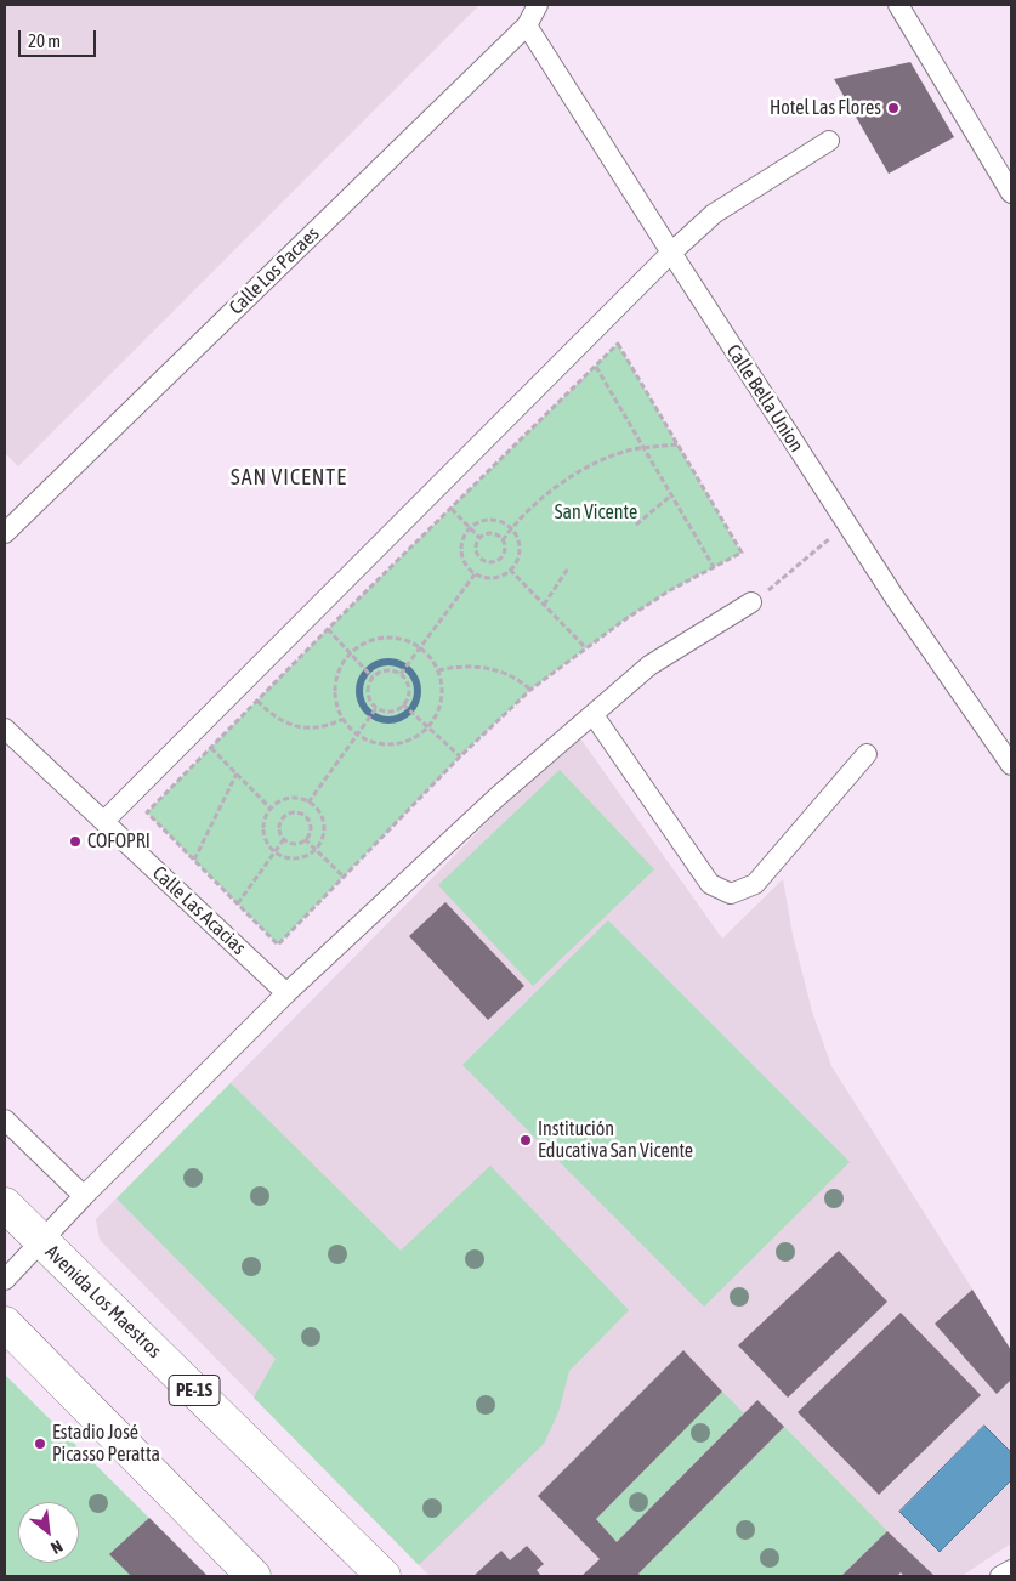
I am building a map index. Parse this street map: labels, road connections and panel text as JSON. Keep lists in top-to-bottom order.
{
  "streets": {
    "highway": ["Avenida Los Maestros", "PE-1S"],
    "street": ["Calle Los Pacaes", "Calle Bella Union", "Calle Las Acacias"]
  },
  "crossings": [
    ["Calle Los Pacaes", "Calle Bella Union"]
  ],
  "districts": ["SAN VICENTE"],
  "parks": ["San Vicente"],
  "places": [
    "Hotel Las Flores",
    "COFOPRI",
    "Institución Educativa San Vicente",
    "Estadio José Picasso Peratta"
  ],
  "scale_bar": "20 m",
  "north": "bottom right"
}
